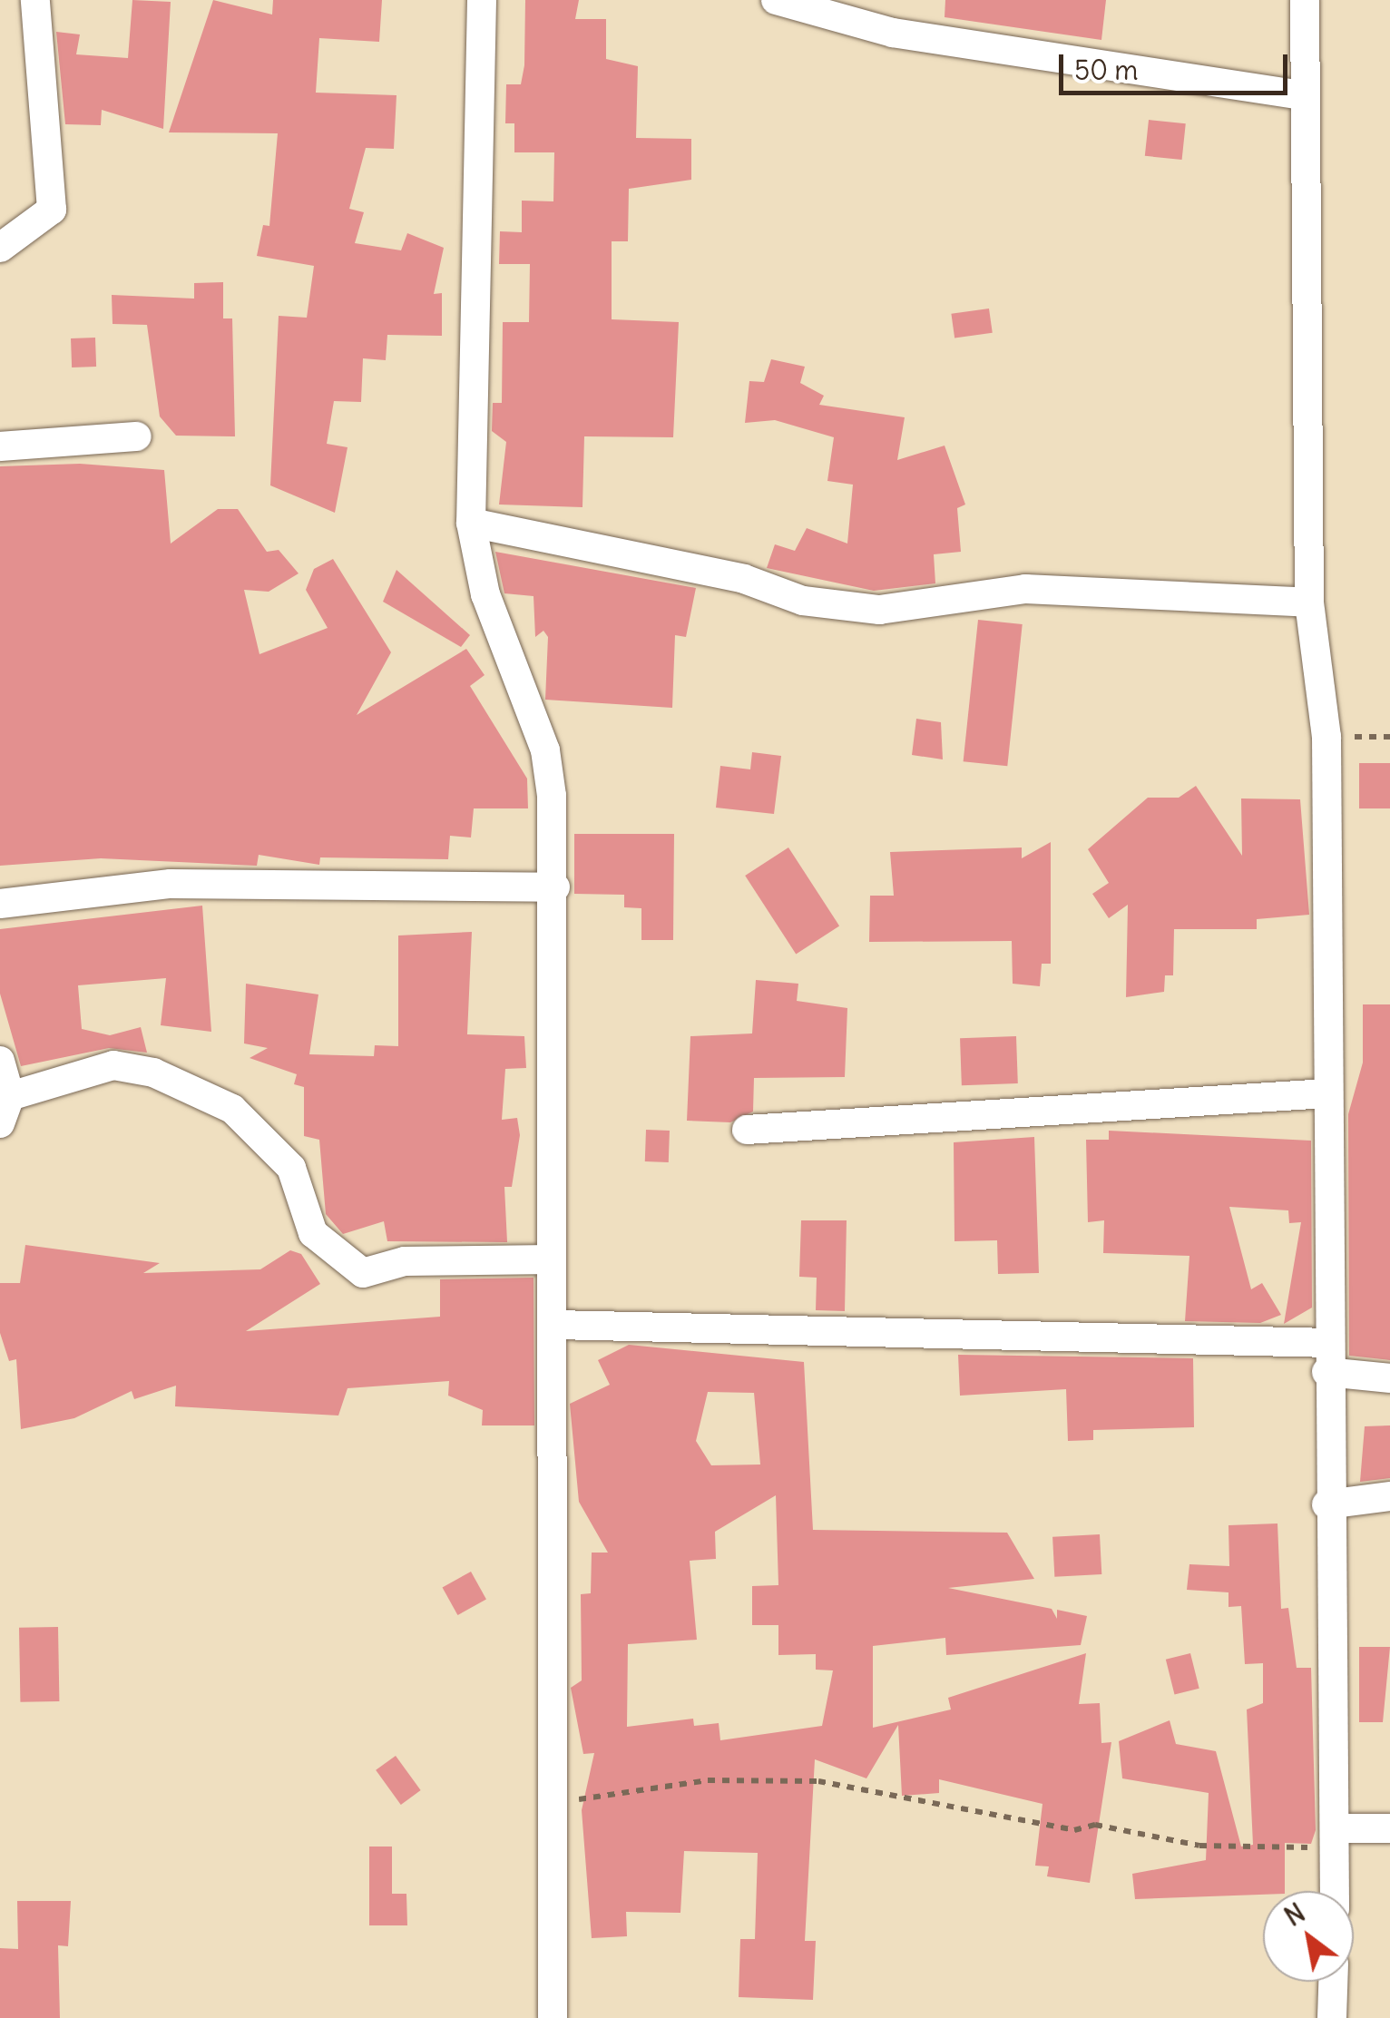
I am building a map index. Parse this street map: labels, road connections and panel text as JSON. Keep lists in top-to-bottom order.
{
  "scale_bar": "50 m",
  "north": "top left"
}
